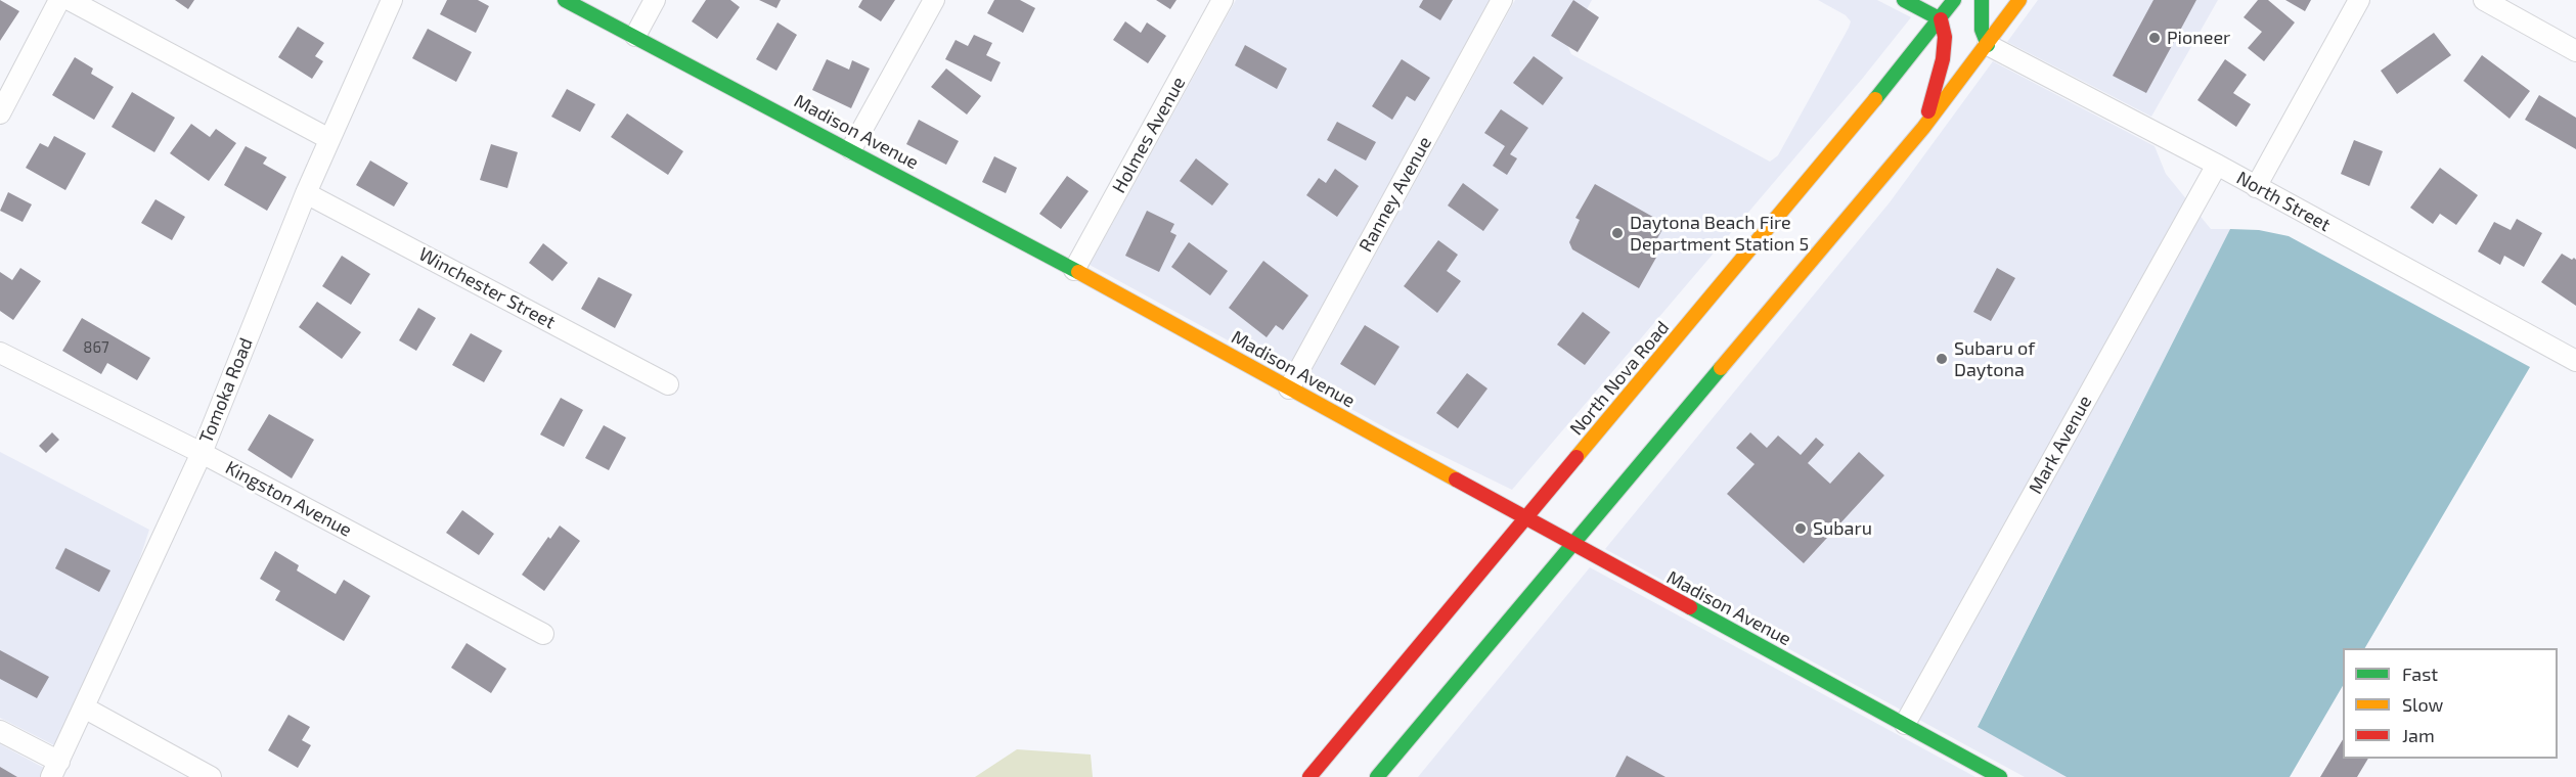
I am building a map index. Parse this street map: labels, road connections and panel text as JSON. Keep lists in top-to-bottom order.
{
  "streets": {
    "main road": ["Madison Avenue", "North Nova Road"],
    "street": [
      "Holmes Avenue",
      "Ranney Avenue",
      "North Street",
      "Winchester Street",
      "Tomoka Road",
      "Mark Avenue",
      "Kingston Avenue"
    ]
  },
  "crossings": [
    ["Madison Avenue", "Holmes Avenue"],
    ["Madison Avenue", "Ranney Avenue"],
    ["Madison Avenue", "North Nova Road"],
    ["Madison Avenue", "Mark Avenue"],
    ["North Street", "Mark Avenue"],
    ["Winchester Street", "Tomoka Road"],
    ["Tomoka Road", "Kingston Avenue"]
  ],
  "places": [
    "Pioneer",
    "Daytona Beach Fire Department Station 5",
    "Subaru of Daytona",
    "Subaru"
  ],
  "house_numbers": ["867"],
  "legend": ["Fast", "Slow", "Jam"]
}
